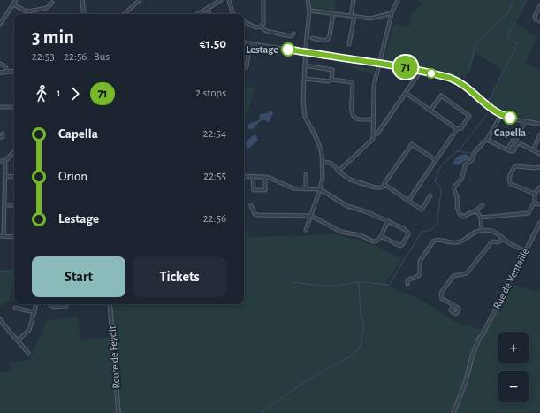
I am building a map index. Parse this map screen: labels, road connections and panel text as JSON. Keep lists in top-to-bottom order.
{
  "streets": {
    "street": ["Rue de Venteille", "Route de Feydit"]
  },
  "places": ["Lestage", "Capella"],
  "lines": ["bus line 71"],
  "page": {
    "on_map": "71",
    "heading": ["3 min", "22:53 – 22:56 · Bus", "€1.50"],
    "legs": ["1", "71", "2 stops"],
    "list": [
      {
        "name": "Capella",
        "value": "22:54"
      },
      {
        "name": "Orion",
        "value": "22:55"
      },
      {
        "name": "Lestage",
        "value": "22:56"
      }
    ],
    "buttons": ["Start", "Tickets"],
    "map_buttons": ["+", "−"]
  }
}
